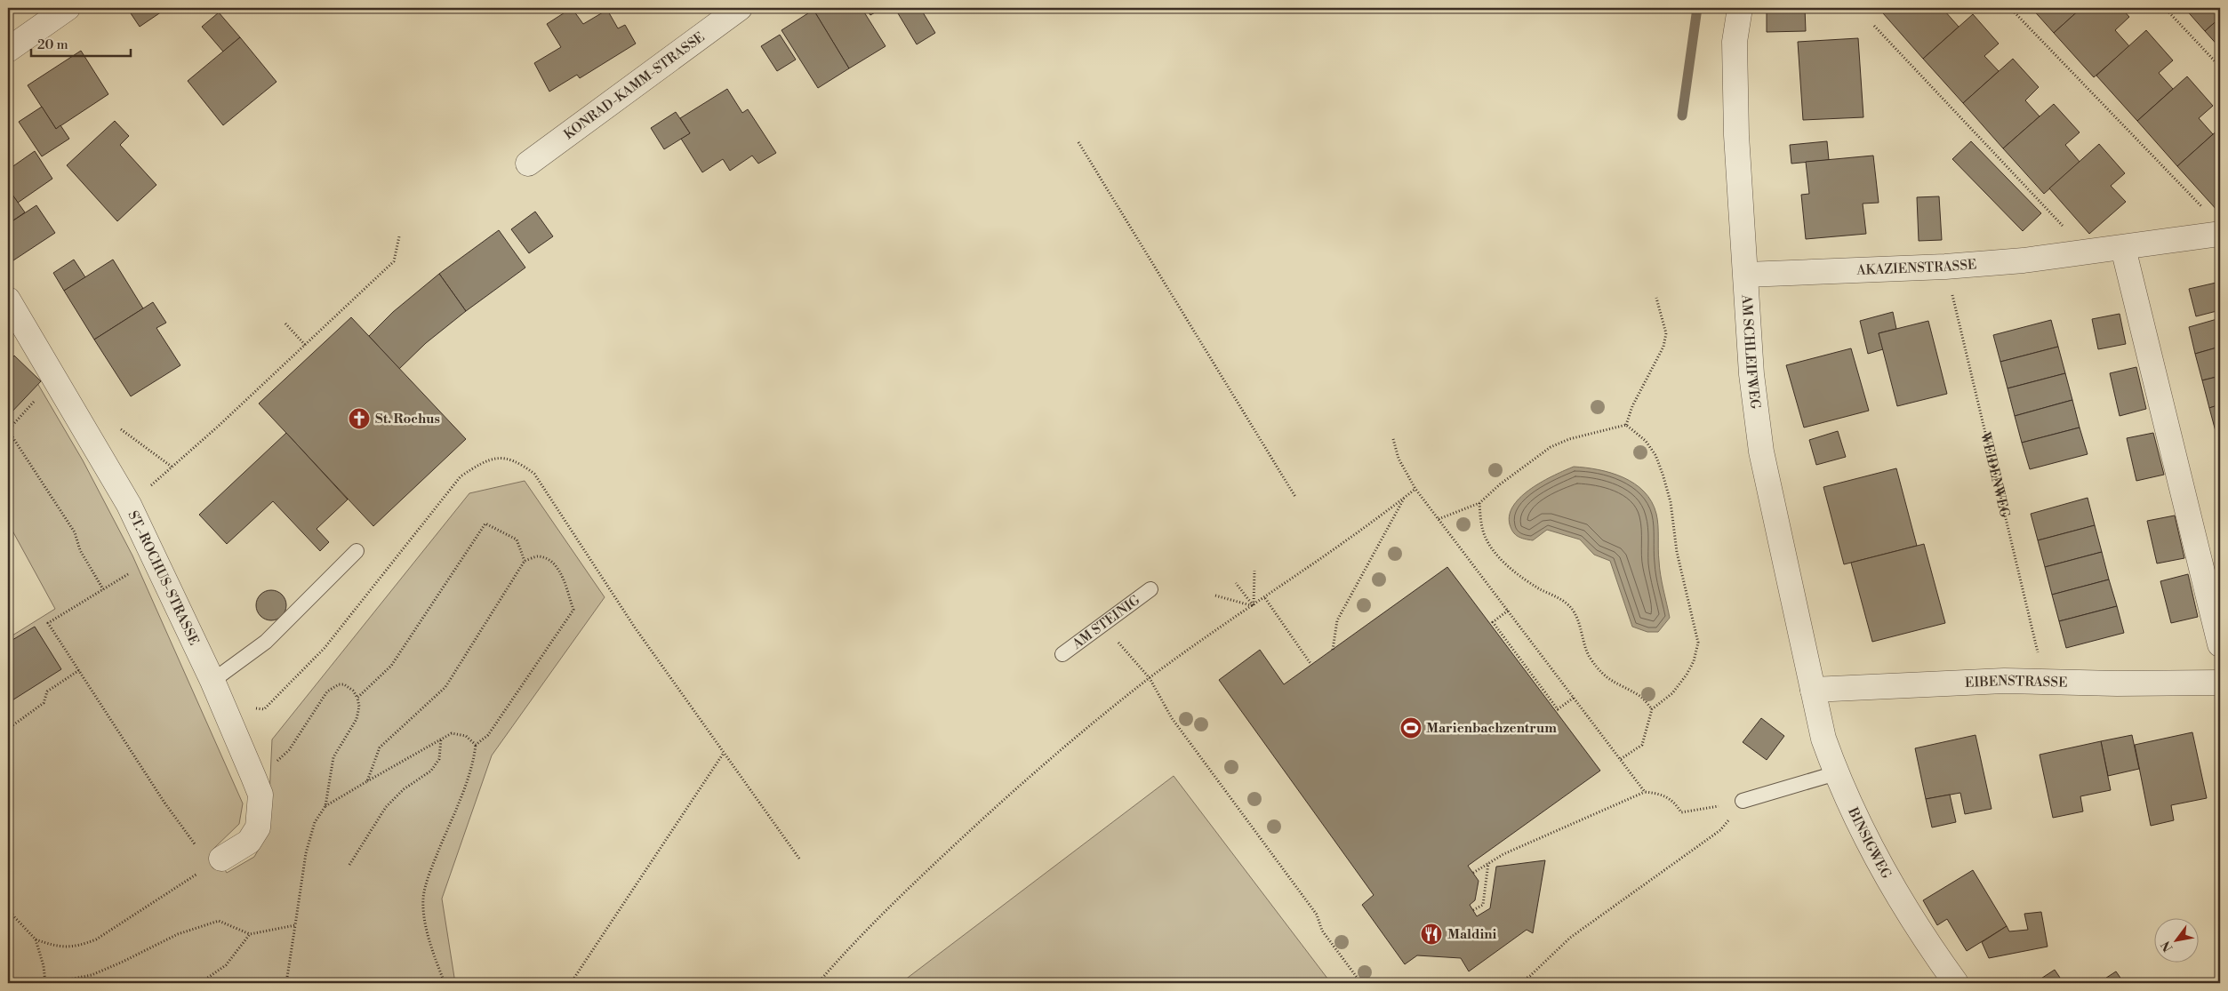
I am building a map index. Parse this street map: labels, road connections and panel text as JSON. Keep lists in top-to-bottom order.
{
  "streets": {
    "street": [
      "KONRAD-KAMM-STRASSE",
      "AKAZIENSTRASSE",
      "AM SCHLEIFWEG",
      "ST.-ROCHUS-STRASSE",
      "EIBENSTRASSE",
      "BINSIGWEG"
    ],
    "lane": ["AM STEINIG"],
    "path": ["WEIDENWEG"]
  },
  "crossings": [
    ["AKAZIENSTRASSE", "AM SCHLEIFWEG"],
    ["AKAZIENSTRASSE", "WEIDENWEG"],
    ["AM SCHLEIFWEG", "EIBENSTRASSE"],
    ["AM SCHLEIFWEG", "BINSIGWEG"],
    ["WEIDENWEG", "EIBENSTRASSE"],
    ["EIBENSTRASSE", "BINSIGWEG"]
  ],
  "places": {
    "church": ["St. Rochus"],
    "sports": ["Marienbachzentrum"],
    "restaurant": ["Maldini"]
  },
  "scale_bar": "20 m",
  "north": "bottom left"
}
